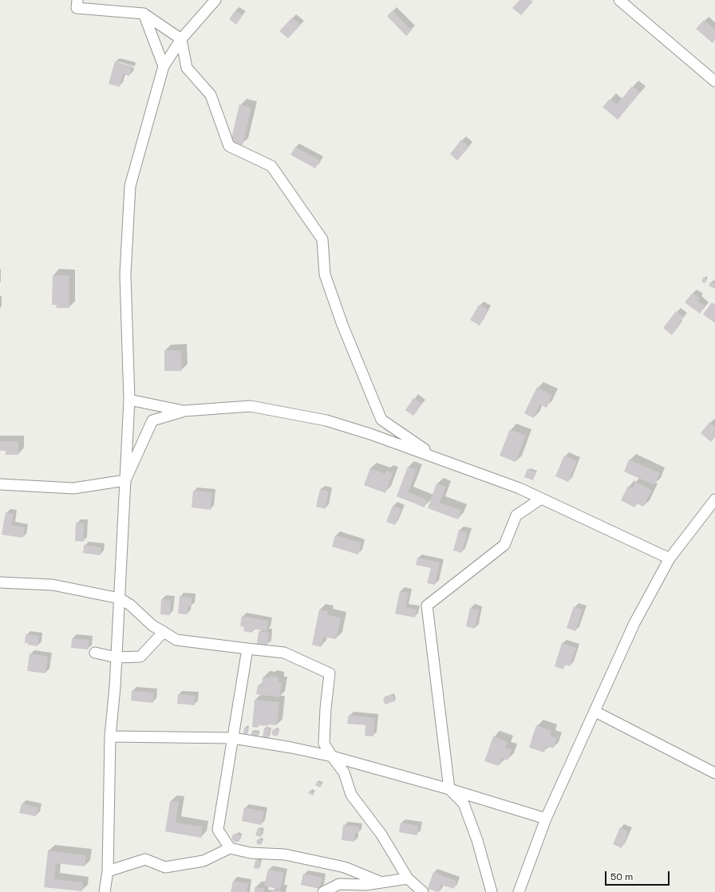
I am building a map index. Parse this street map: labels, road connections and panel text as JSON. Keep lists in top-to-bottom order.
{
  "scale_bar": "50 m"
}
